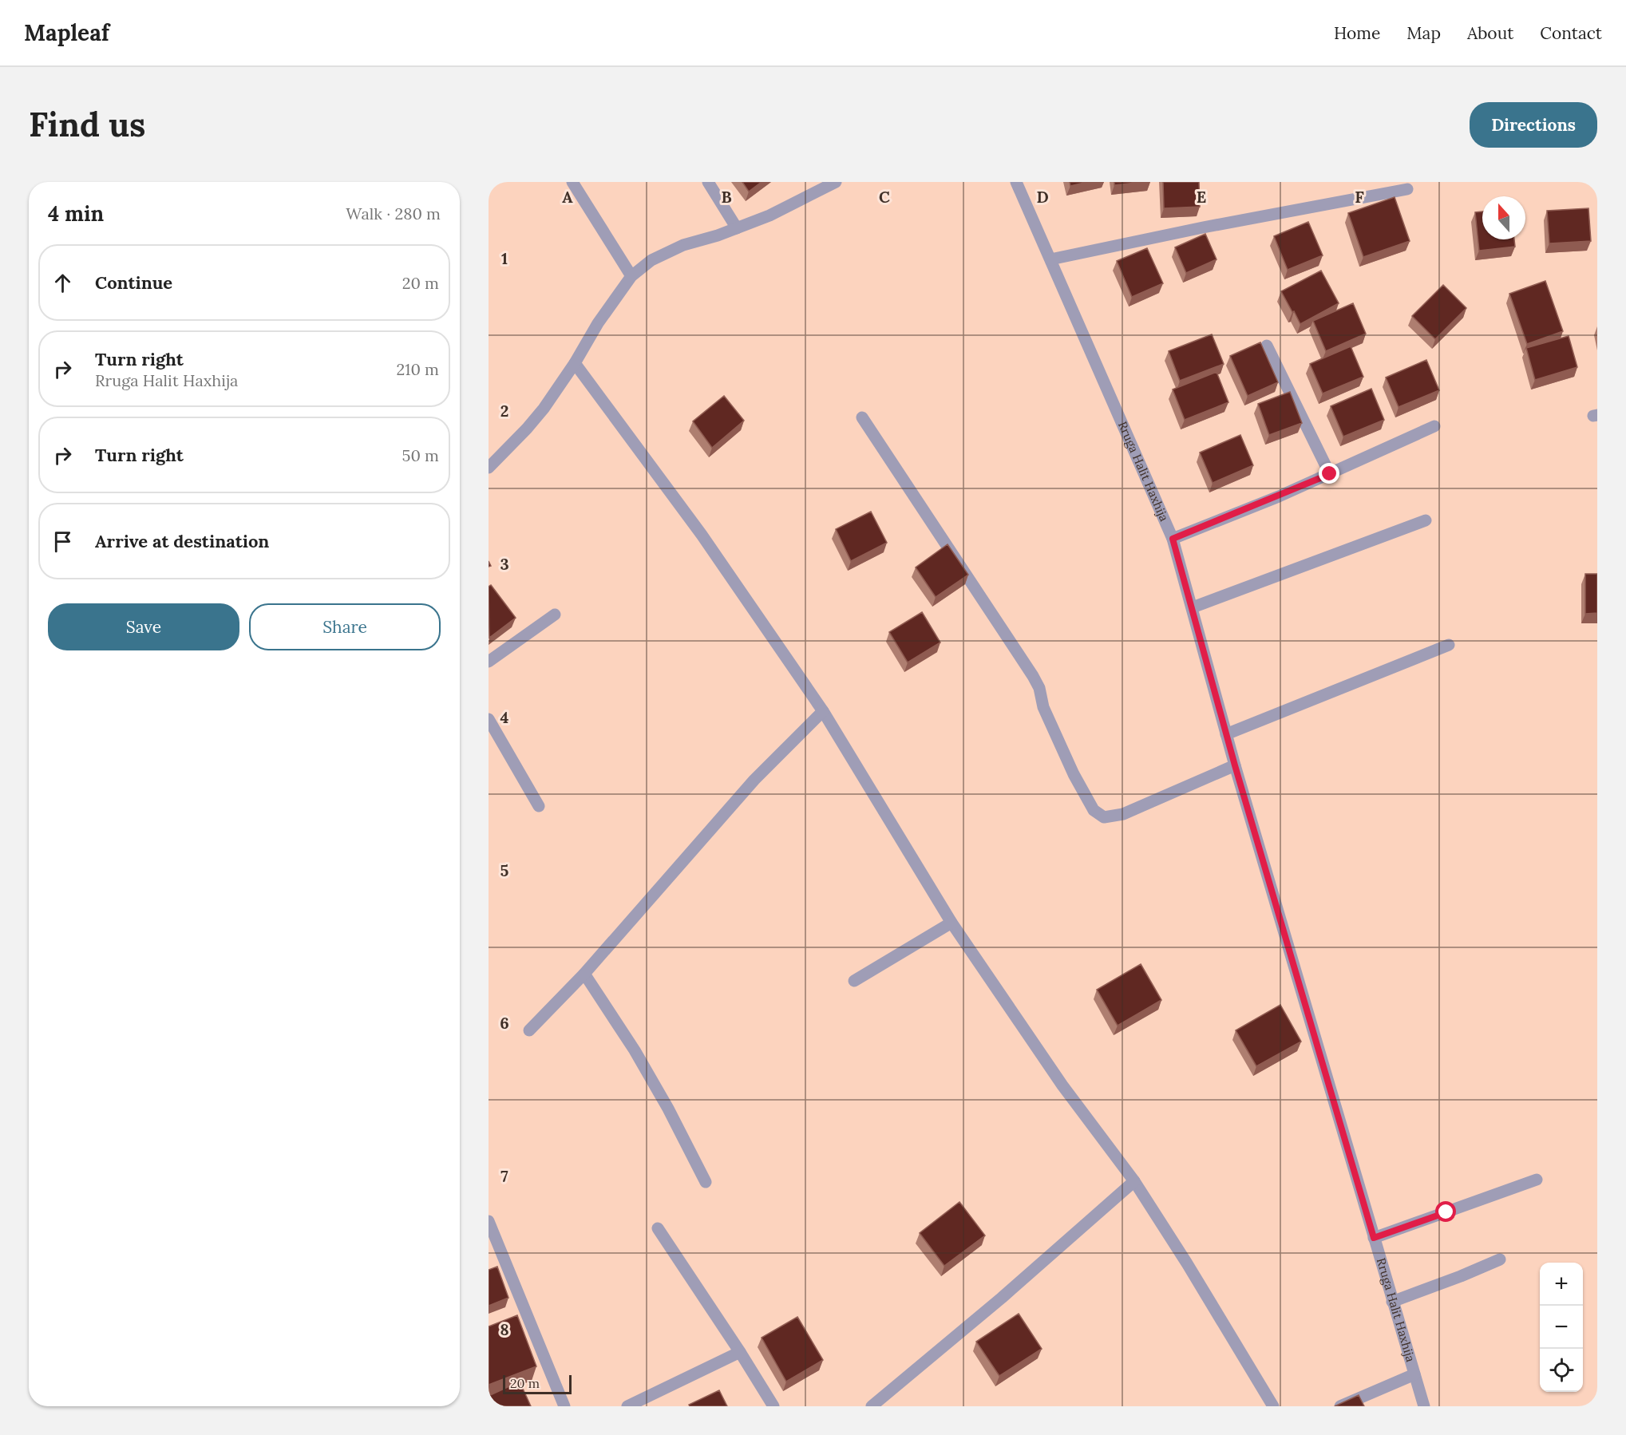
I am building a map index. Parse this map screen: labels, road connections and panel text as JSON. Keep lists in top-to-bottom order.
{
  "streets": {
    "street": ["Rruga Halit Haxhija"]
  },
  "scale_bar": "20 m",
  "north": "top",
  "page": {
    "header": "Mapleaf",
    "nav": [
      "Home",
      "Map",
      "About",
      "Contact"
    ],
    "buttons": [
      "Directions",
      ["Save", "Share"]
    ],
    "title": "Find us",
    "heading": ["4 min", "Walk · 280 m"],
    "list": [
      ["Continue", "20 m"],
      ["Turn right", "Rruga Halit Haxhija", "210 m"],
      ["Turn right", "50 m"],
      "Arrive at destination"
    ],
    "map_buttons": ["+", "−"],
    "scale": "20 m"
  },
  "grid": {
    "columns": [
      "A",
      "B",
      "C",
      "D",
      "E",
      "F"
    ],
    "rows": [
      "1",
      "2",
      "3",
      "4",
      "5",
      "6",
      "7",
      "8"
    ]
  }
}
